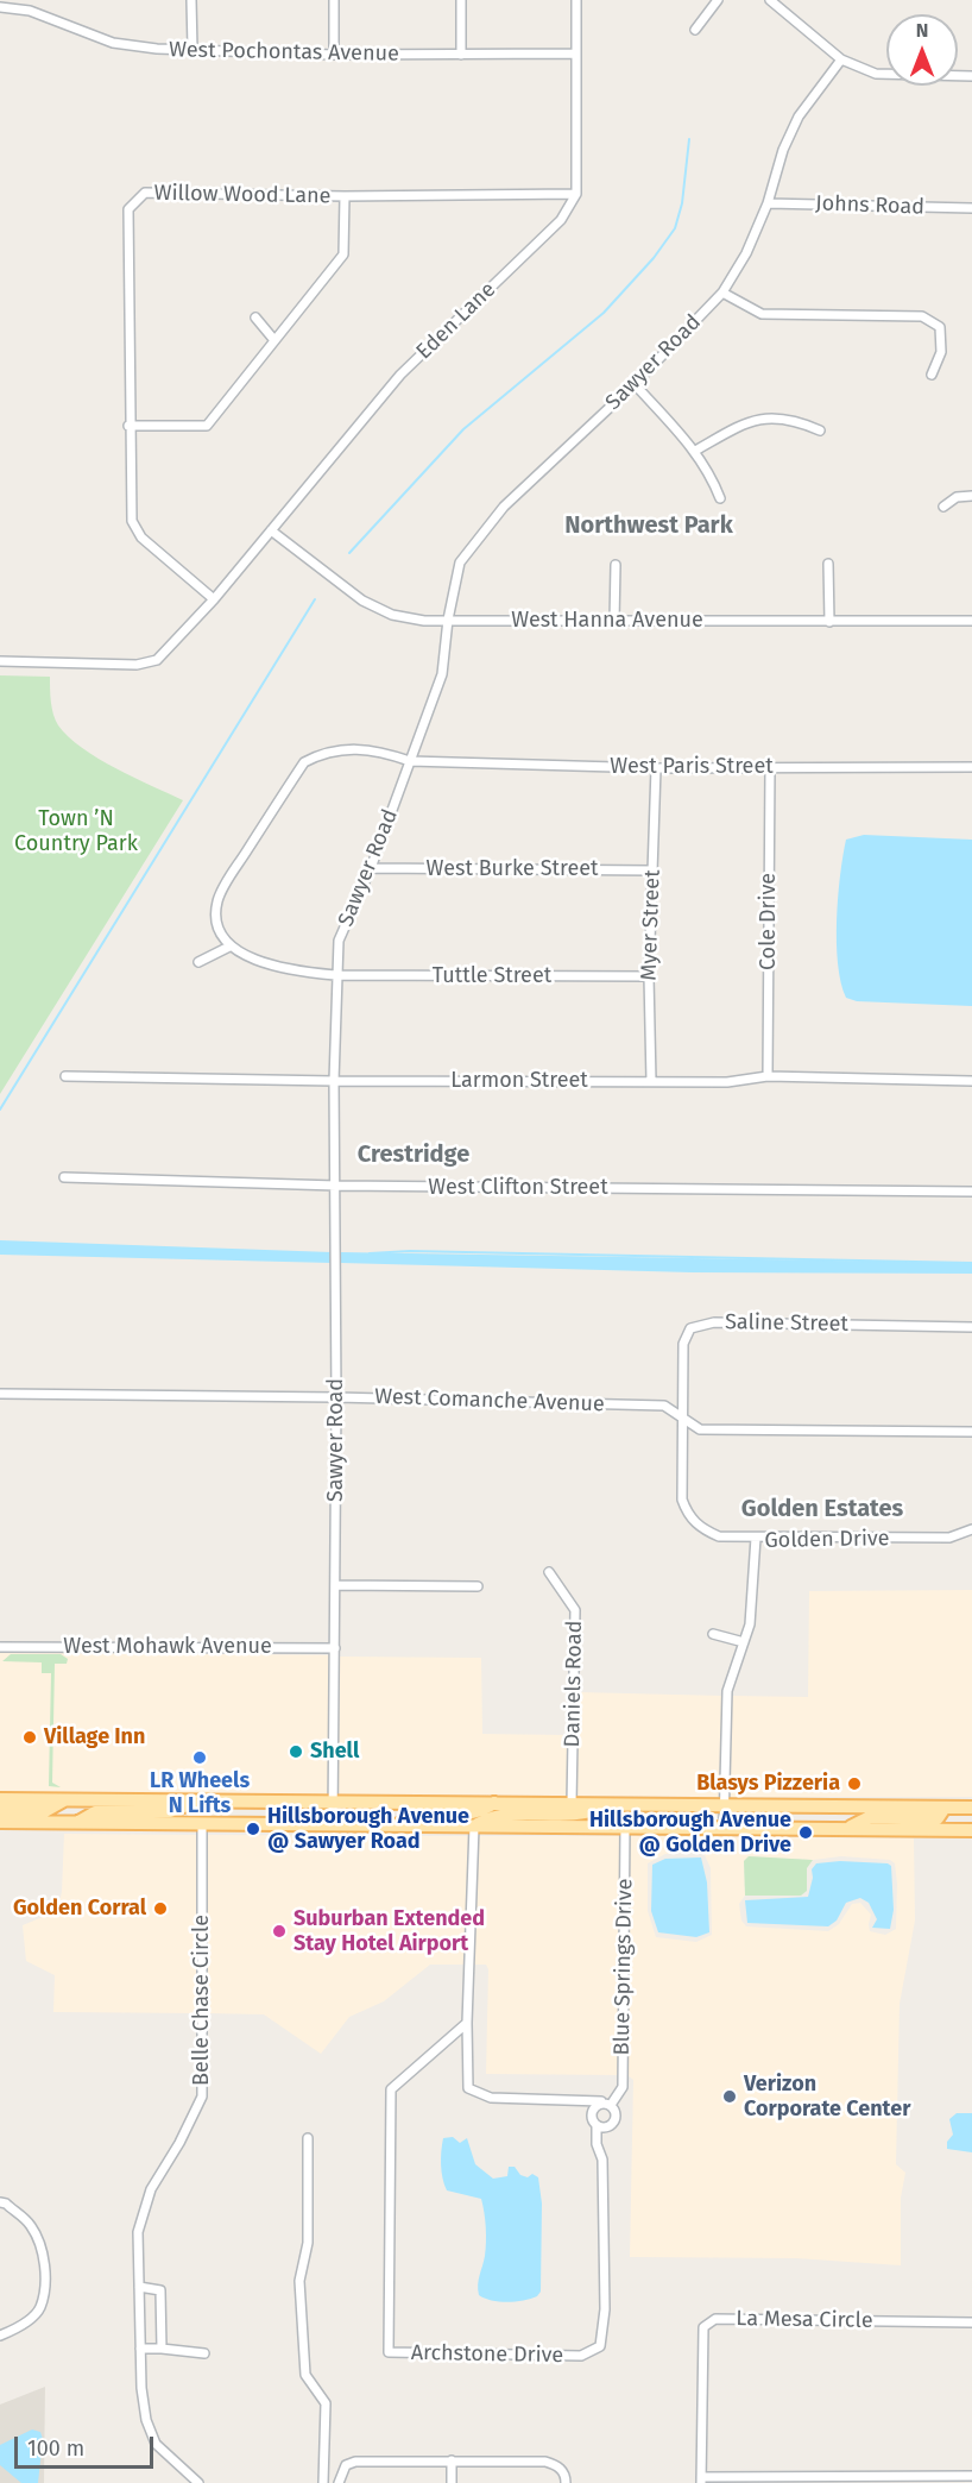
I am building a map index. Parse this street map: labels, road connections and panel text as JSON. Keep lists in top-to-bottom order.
{
  "streets": {
    "street": [
      "West Pochontas Avenue",
      "Willow Wood Lane",
      "Johns Road",
      "Eden Lane",
      "Sawyer Road",
      "West Hanna Avenue",
      "West Paris Street",
      "West Burke Street",
      "Cole Drive",
      "Myer Street",
      "Tuttle Street",
      "Larmon Street",
      "West Clifton Street",
      "Saline Street",
      "West Comanche Avenue",
      "Golden Drive",
      "West Mohawk Avenue",
      "Daniels Road",
      "Blue Springs Drive",
      "Belle Chase Circle",
      "La Mesa Circle",
      "Archstone Drive"
    ]
  },
  "crossings": [
    ["Willow Wood Lane", "Eden Lane"],
    ["Johns Road", "Sawyer Road"],
    ["Eden Lane", "West Hanna Avenue"],
    ["Sawyer Road", "West Hanna Avenue"],
    ["Sawyer Road", "West Paris Street"],
    ["Sawyer Road", "West Burke Street"],
    ["Sawyer Road", "Tuttle Street"],
    ["Sawyer Road", "Larmon Street"],
    ["Sawyer Road", "West Clifton Street"],
    ["Sawyer Road", "West Comanche Avenue"],
    ["Sawyer Road", "West Mohawk Avenue"],
    ["West Paris Street", "Cole Drive"],
    ["West Paris Street", "Myer Street"],
    ["West Paris Street", "Tuttle Street"],
    ["West Burke Street", "Myer Street"],
    ["Cole Drive", "Larmon Street"],
    ["Myer Street", "Tuttle Street"],
    ["Myer Street", "Larmon Street"],
    ["Saline Street", "West Comanche Avenue"],
    ["Blue Springs Drive", "Archstone Drive"]
  ],
  "districts": ["Northwest Park", "Crestridge", "Golden Estates"],
  "parks": ["Town ’N Country Park"],
  "places": [
    "Village Inn",
    "Shell",
    "LR Wheels N Lifts",
    "Blasys Pizzeria",
    "Hillsborough Avenue @ Sawyer Road",
    "Hillsborough Avenue @ Golden Drive",
    "Golden Corral",
    "Suburban Extended Stay Hotel Airport",
    "Verizon Corporate Center"
  ],
  "scale_bar": "100 m",
  "north": "top"
}
